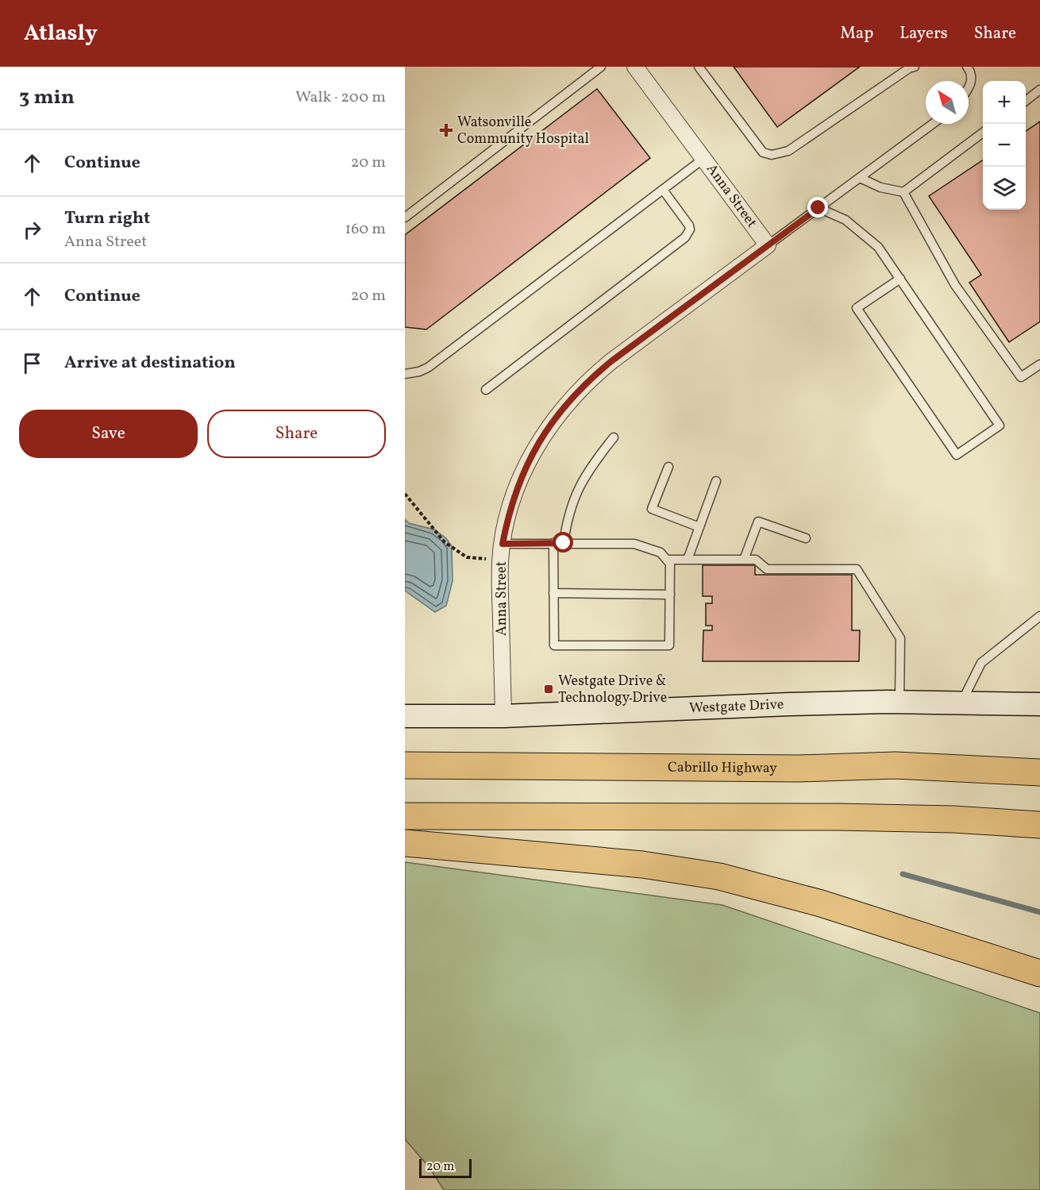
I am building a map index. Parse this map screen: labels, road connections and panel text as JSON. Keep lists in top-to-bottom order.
{
  "streets": {
    "highway": ["Cabrillo Highway"],
    "street": ["Anna Street", "Westgate Drive"]
  },
  "crossings": [
    ["Anna Street", "Westgate Drive"]
  ],
  "places": {
    "health": ["Watsonville Community Hospital"],
    "transit": ["Westgate Drive & Technology Drive"]
  },
  "scale_bar": "20 m",
  "north": "top left",
  "page": {
    "header": "Atlasly",
    "nav": ["Map", "Layers", "Share"],
    "heading": ["3 min", "Walk · 200 m"],
    "map_buttons": ["+", "−"],
    "list": [
      ["Continue", "20 m"],
      ["Turn right", "Anna Street", "160 m"],
      ["Continue", "20 m"],
      "Arrive at destination"
    ],
    "buttons": ["Save", "Share"],
    "scale": "20 m"
  }
}
